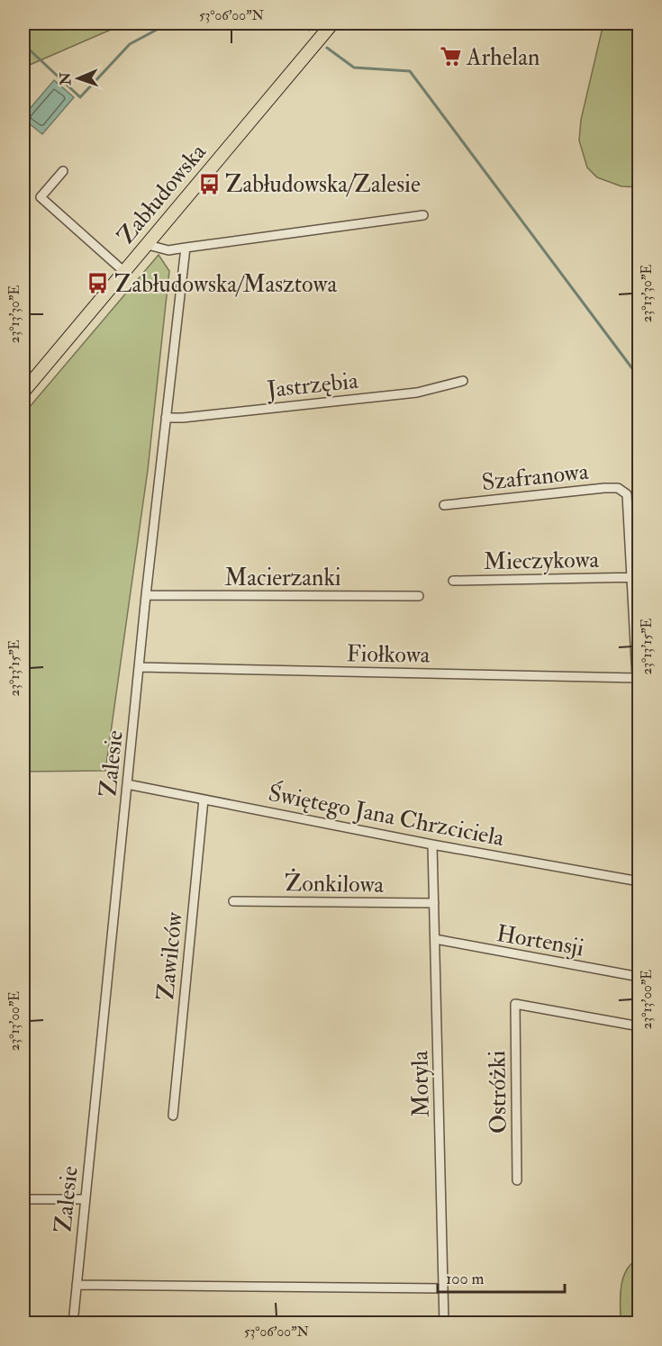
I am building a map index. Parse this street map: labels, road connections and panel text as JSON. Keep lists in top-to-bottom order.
{
  "streets": {
    "highway": ["Zabłudowska"],
    "street": [
      "Jastrzębia",
      "Szafranowa",
      "Mieczykowa",
      "Macierzanki",
      "Fiołkowa",
      "Zalesie",
      "Świętego Jana Chrzciciela",
      "Żonkilowa",
      "Hortensji",
      "Zawilców",
      "Motyla",
      "Ostróżki"
    ]
  },
  "crossings": [
    ["Jastrzębia", "Zalesie"],
    ["Szafranowa", "Mieczykowa"],
    ["Macierzanki", "Zalesie"],
    ["Fiołkowa", "Zalesie"],
    ["Zalesie", "Świętego Jana Chrzciciela"],
    ["Świętego Jana Chrzciciela", "Zawilców"],
    ["Świętego Jana Chrzciciela", "Motyla"],
    ["Żonkilowa", "Motyla"],
    ["Hortensji", "Motyla"]
  ],
  "places": {
    "supermarket": ["Arhelan"],
    "bus stop": ["Zabłudowska/Zalesie", "Zabłudowska/Masztowa"]
  },
  "scale_bar": "100 m",
  "north": "left",
  "coordinates": [
    "53°06'00\"N",
    "23°13'30\"E",
    "23°13'15\"E",
    "23°13'00\"E"
  ]
}
